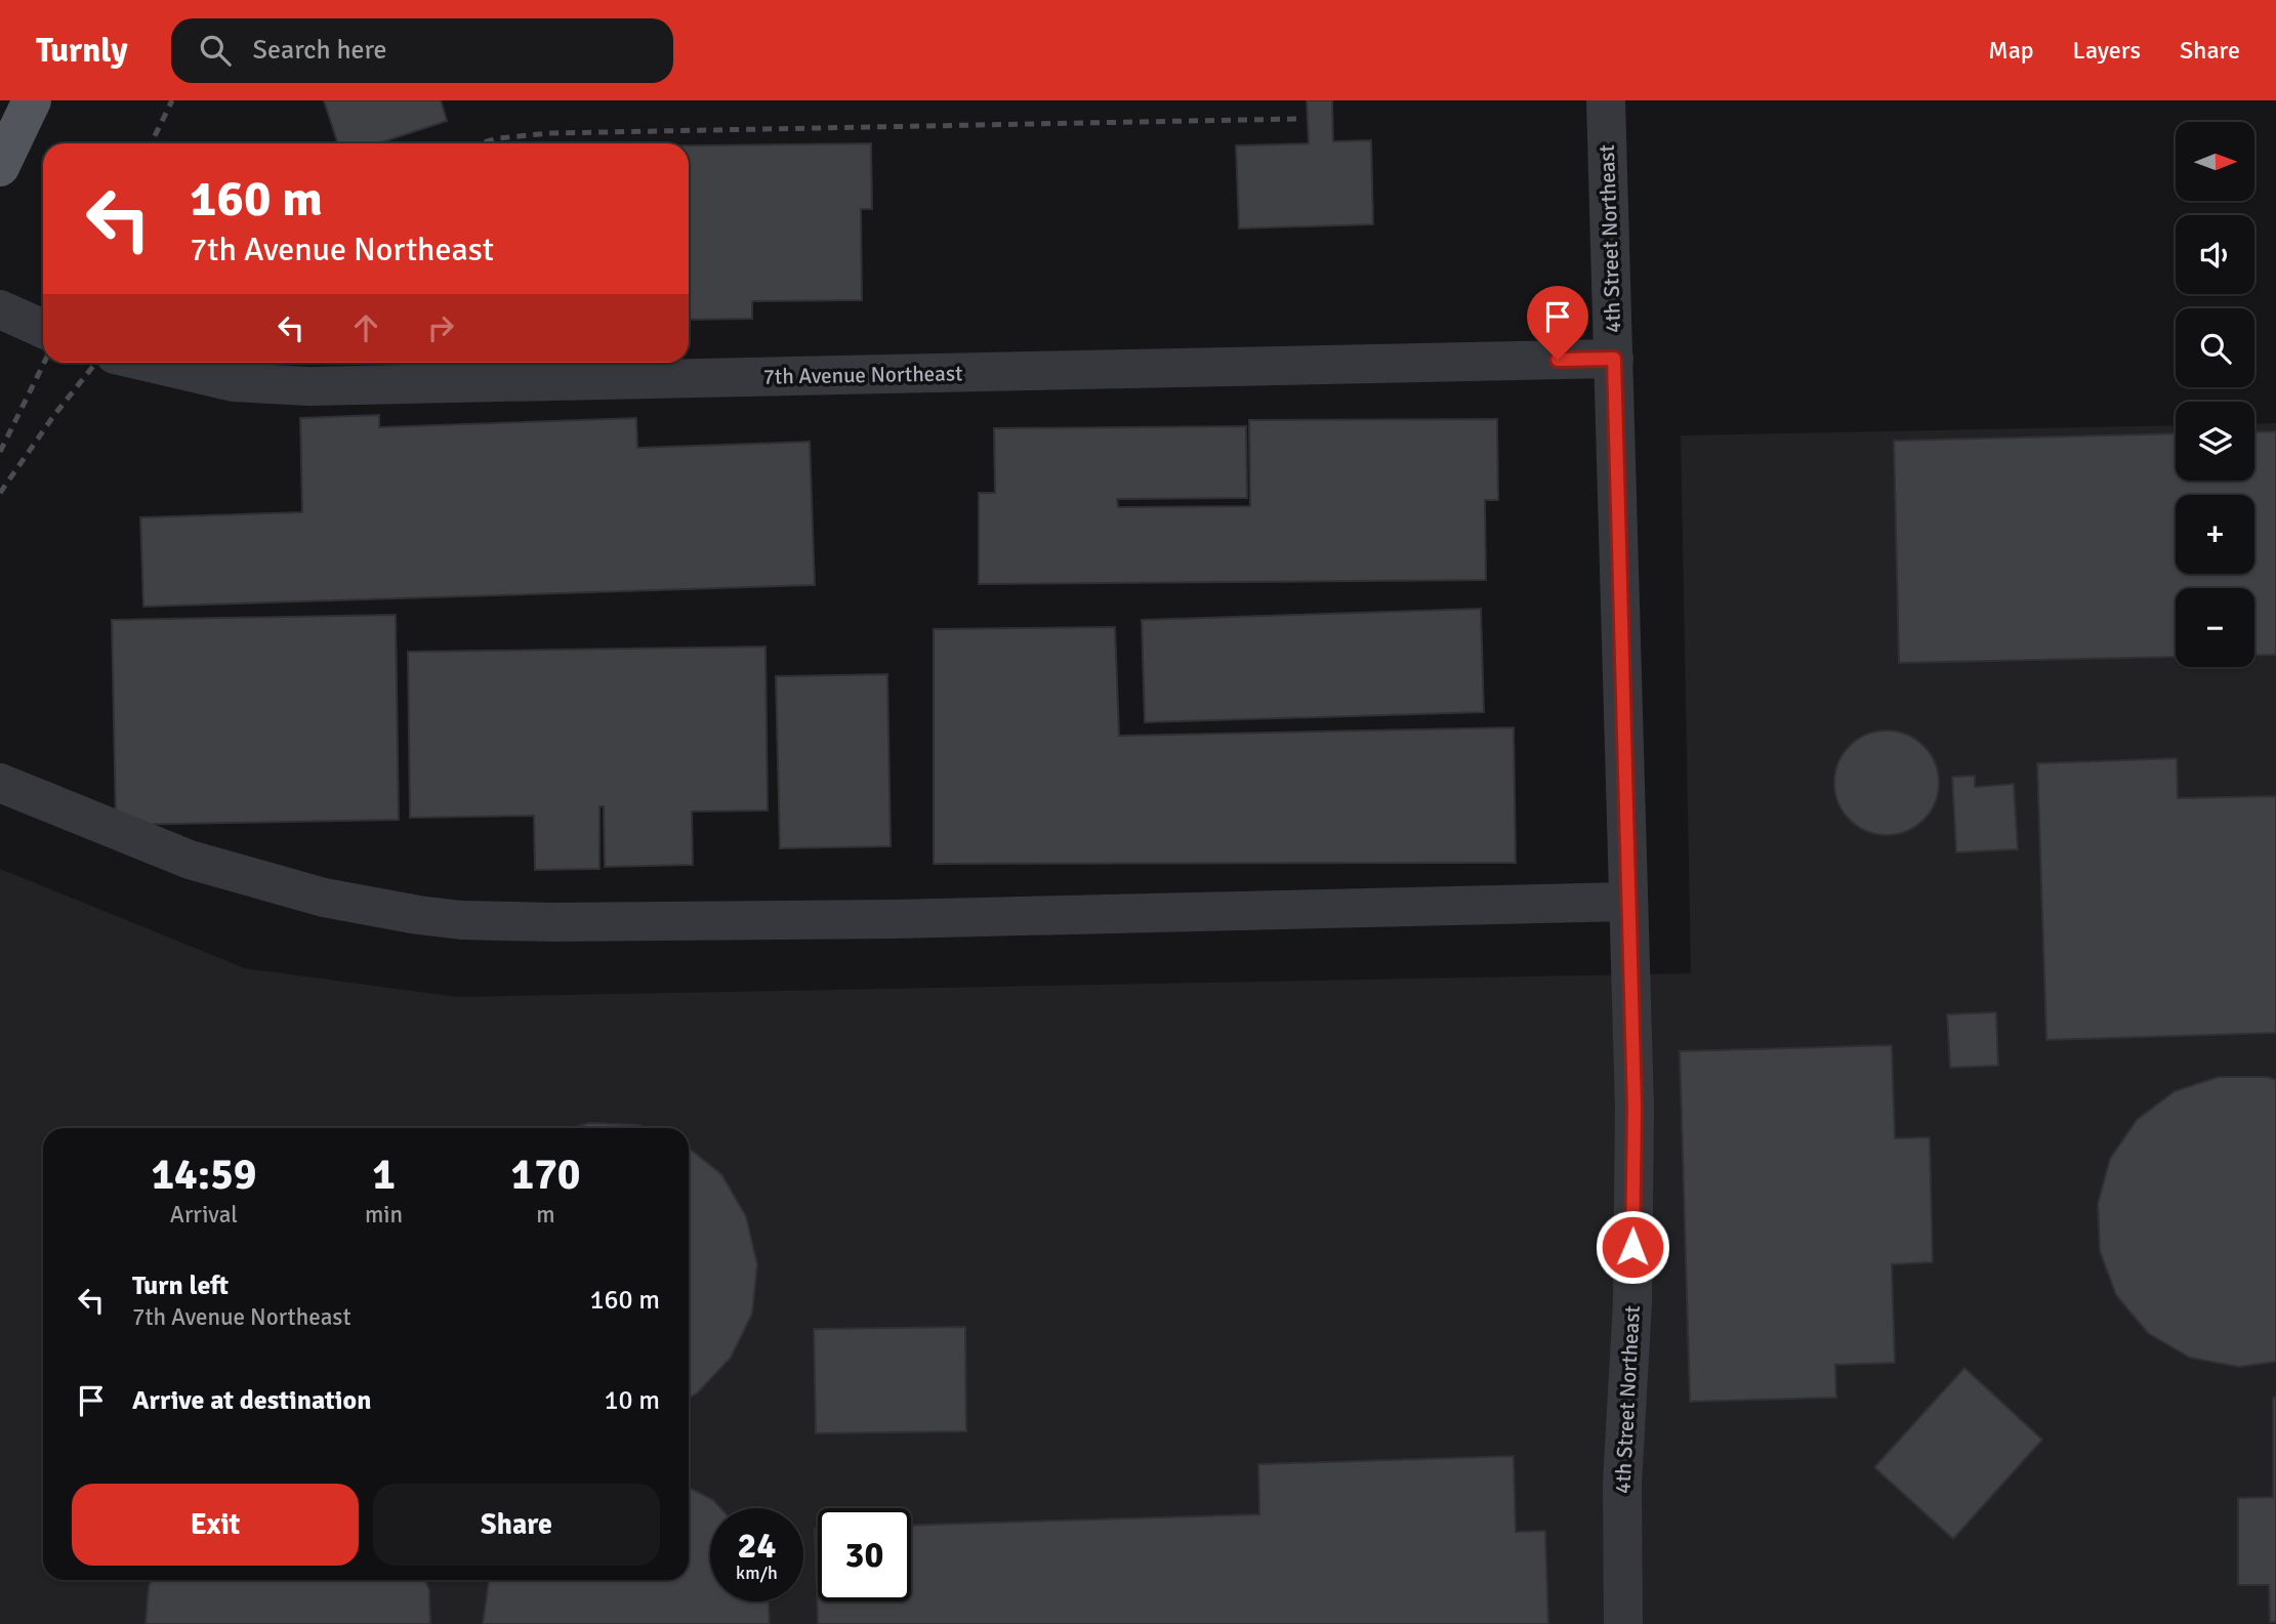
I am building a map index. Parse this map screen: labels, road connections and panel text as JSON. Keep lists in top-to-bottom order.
{
  "streets": {
    "street": ["4th Street Northeast", "7th Avenue Northeast"]
  },
  "crossings": [
    ["4th Street Northeast", "7th Avenue Northeast"]
  ],
  "north": "right",
  "page": {
    "header": "Turnly",
    "search": "Search here",
    "nav": ["Map", "Layers", "Share"],
    "map_buttons": ["+", "−"],
    "turn": ["160 m", "7th Avenue Northeast"],
    "eta": [
      "14:59",
      "Arrival",
      "1",
      "min",
      "170",
      "m"
    ],
    "list": [
      {
        "name": "Turn left",
        "note": "7th Avenue Northeast",
        "value": "160 m"
      },
      {
        "name": "Arrive at destination",
        "value": "10 m"
      }
    ],
    "buttons": ["Exit", "Share"],
    "speed": "24 km/h",
    "limit": "30"
  }
}
